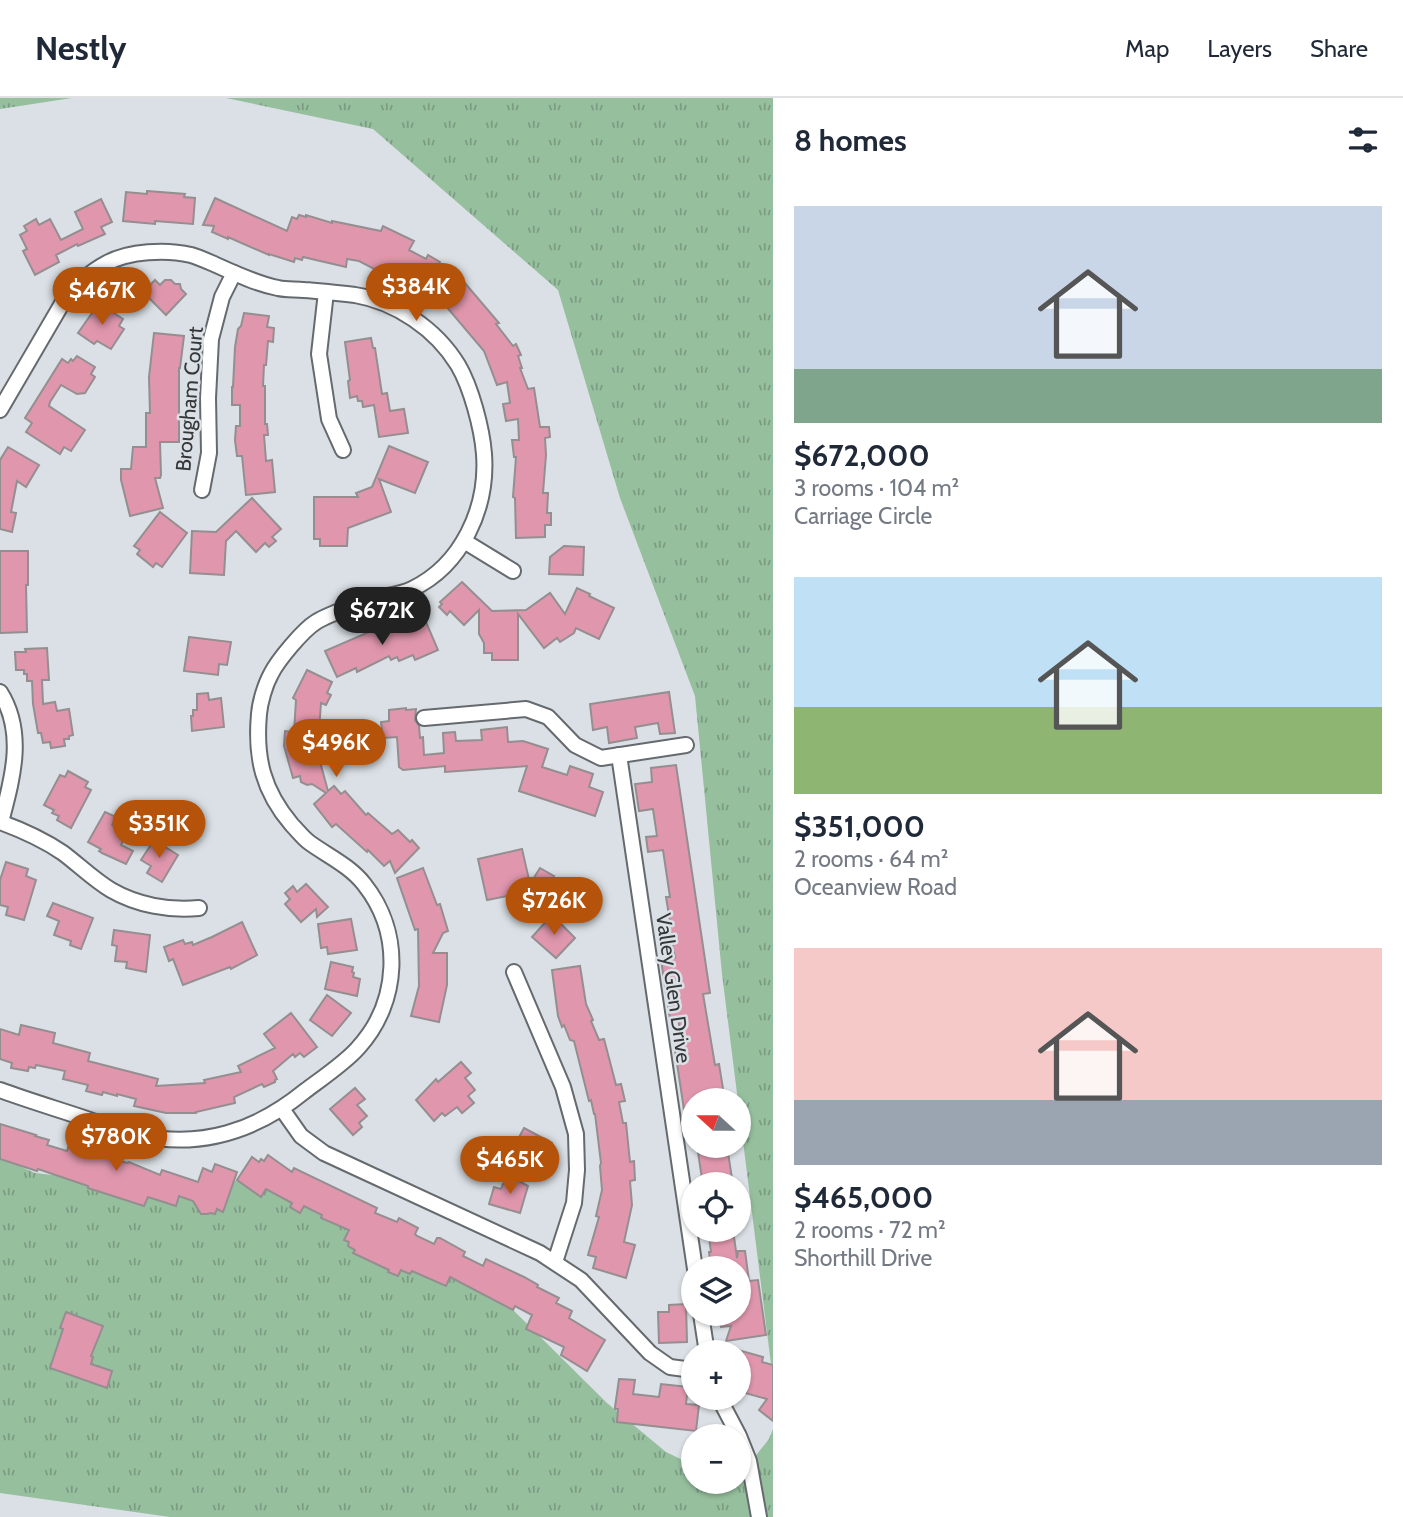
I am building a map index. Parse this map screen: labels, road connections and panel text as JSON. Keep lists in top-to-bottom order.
{
  "streets": {
    "street": ["Brougham Court", "Valley Glen Drive"]
  },
  "north": "left",
  "page": {
    "header": "Nestly",
    "nav": ["Map", "Layers", "Share"],
    "heading": "8 homes",
    "list": [
      {
        "name": "$672,000",
        "note": "3 rooms · 104 m² · Carriage Circle"
      },
      {
        "name": "$351,000",
        "note": "2 rooms · 64 m² · Oceanview Road"
      },
      {
        "name": "$465,000",
        "note": "2 rooms · 72 m² · Shorthill Drive"
      }
    ],
    "price": [
      "$384K",
      "$467K",
      "$672K",
      "$496K",
      "$351K",
      "$726K",
      "$780K",
      "$465K"
    ],
    "map_buttons": ["+", "−"]
  }
}
